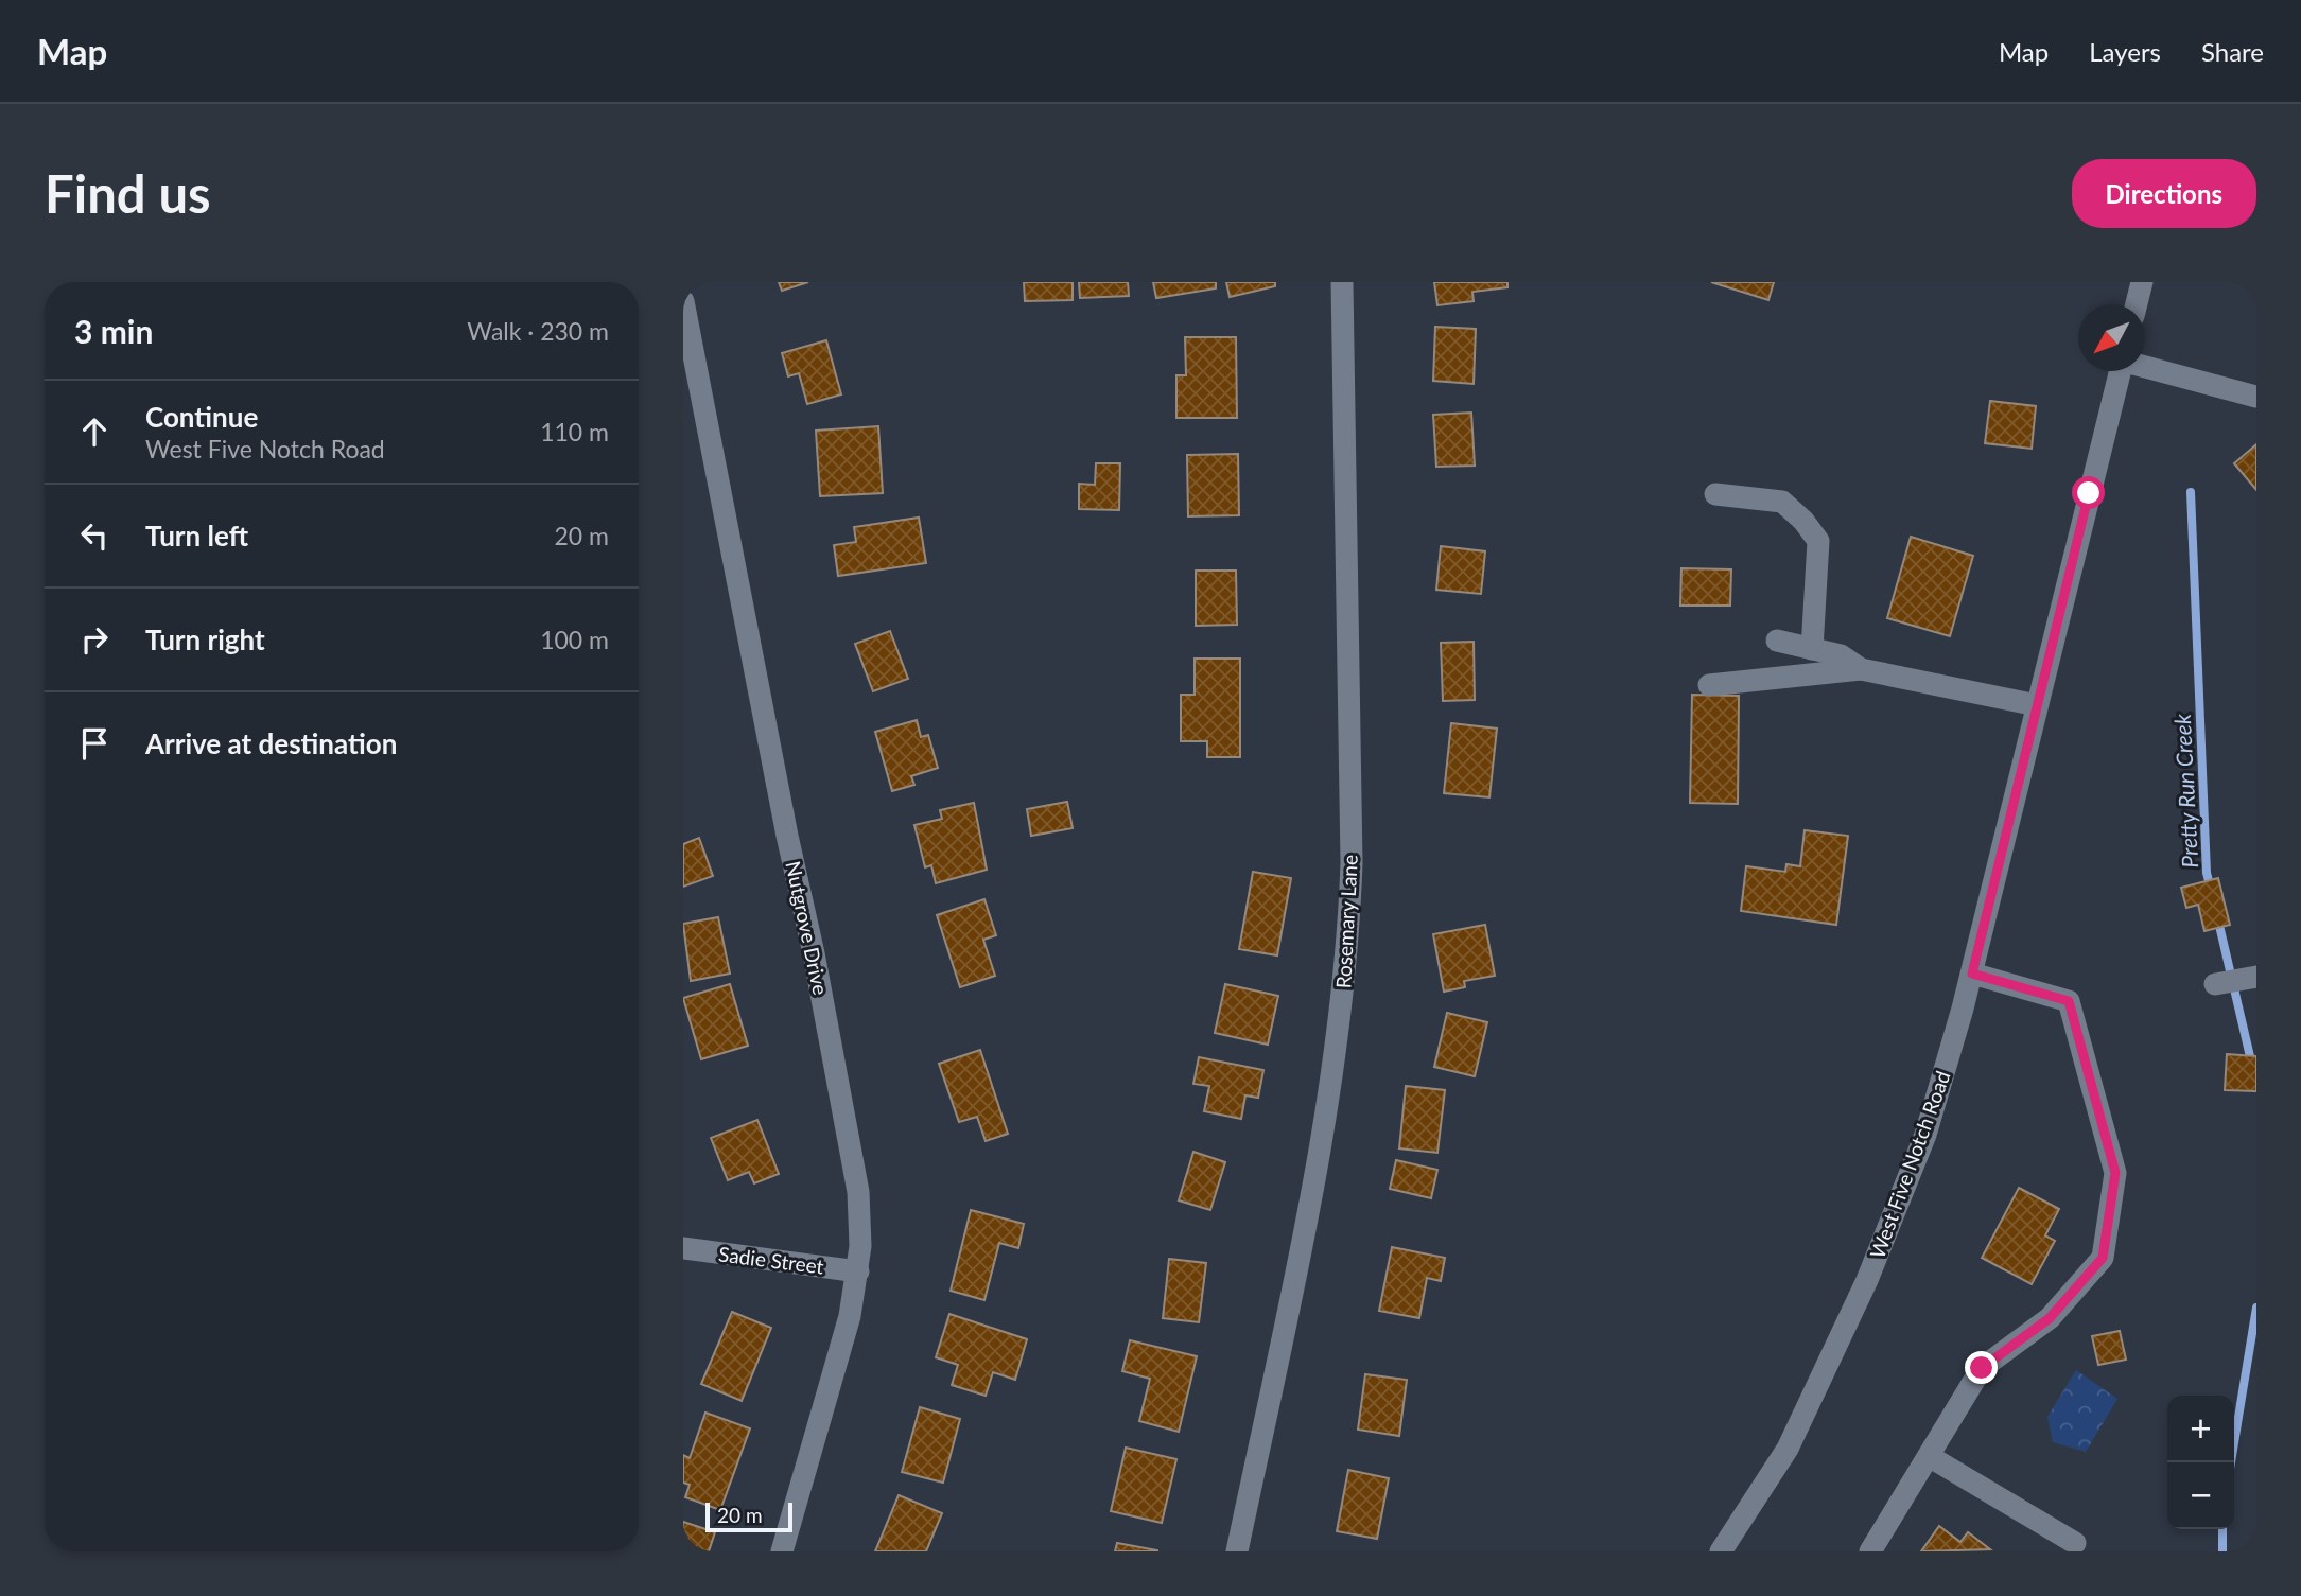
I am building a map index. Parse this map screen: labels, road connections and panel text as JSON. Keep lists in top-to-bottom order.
{
  "streets": {
    "street": [
      "Rosemary Lane",
      "Nutgrove Drive",
      "West Five Notch Road",
      "Sadie Street"
    ]
  },
  "crossings": [
    ["Nutgrove Drive", "Sadie Street"]
  ],
  "water": ["Pretty Run Creek"],
  "scale_bar": "20 m",
  "north": "bottom left",
  "page": {
    "header": "Map",
    "nav": ["Map", "Layers", "Share"],
    "buttons": "Directions",
    "title": "Find us",
    "heading": ["3 min", "Walk · 230 m"],
    "list": [
      ["Continue", "West Five Notch Road", "110 m"],
      ["Turn left", "20 m"],
      ["Turn right", "100 m"],
      "Arrive at destination"
    ],
    "map_buttons": ["+", "−"],
    "scale": "20 m"
  }
}
